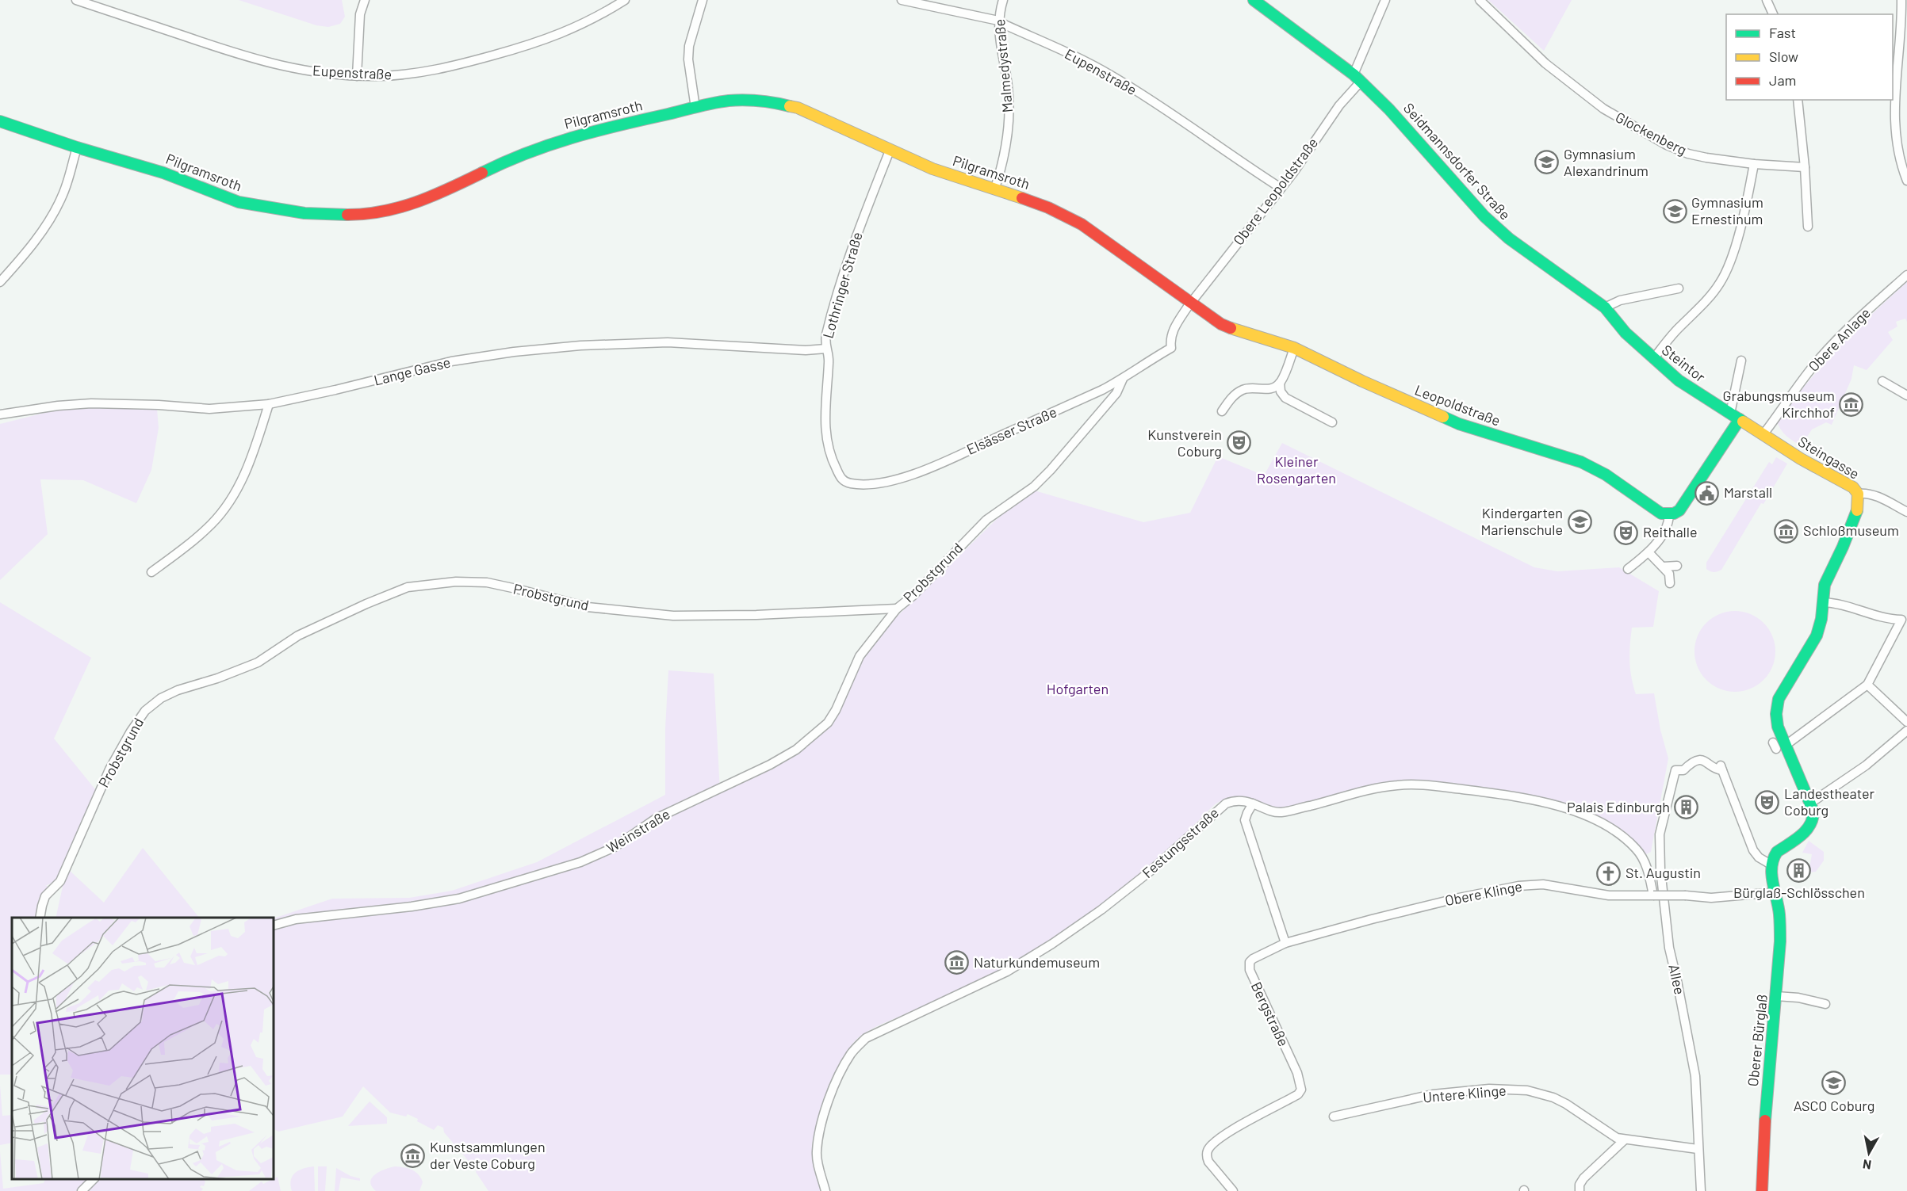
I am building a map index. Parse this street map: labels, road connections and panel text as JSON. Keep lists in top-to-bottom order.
{
  "streets": {
    "street": [
      "Malmedystraße",
      "Eupenstraße",
      "Pilgramsroth",
      "Glockenberg",
      "Seidmannsdorfer Straße",
      "Obere Leopoldstraße",
      "Lothringer Straße",
      "Obere Anlage",
      "Steintor",
      "Lange Gasse",
      "Leopoldstraße",
      "Elsässer Straße",
      "Steingasse",
      "Probstgrund",
      "Weinstraße",
      "Festungsstraße",
      "Obere Klinge",
      "Allee",
      "Bergstraße",
      "Oberer Bürglaß",
      "Untere Klinge"
    ]
  },
  "crossings": [
    ["Malmedystraße", "Eupenstraße"],
    ["Malmedystraße", "Pilgramsroth"],
    ["Eupenstraße", "Obere Leopoldstraße"],
    ["Pilgramsroth", "Obere Leopoldstraße"],
    ["Pilgramsroth", "Lothringer Straße"],
    ["Pilgramsroth", "Leopoldstraße"],
    ["Seidmannsdorfer Straße", "Obere Leopoldstraße"],
    ["Seidmannsdorfer Straße", "Steintor"],
    ["Obere Leopoldstraße", "Elsässer Straße"],
    ["Lothringer Straße", "Lange Gasse"],
    ["Lothringer Straße", "Elsässer Straße"],
    ["Obere Anlage", "Steingasse"],
    ["Steintor", "Steingasse"],
    ["Elsässer Straße", "Probstgrund"],
    ["Probstgrund", "Weinstraße"],
    ["Festungsstraße", "Obere Klinge"],
    ["Obere Klinge", "Bergstraße"],
    ["Obere Klinge", "Oberer Bürglaß"],
    ["Allee", "Oberer Bürglaß"],
    ["Allee", "Untere Klinge"]
  ],
  "parks": ["Kleiner Rosengarten", "Hofgarten"],
  "places": {
    "school or university": [
      "Gymnasium Alexandrinum",
      "Gymnasium Ernestinum",
      "Kindergarten Marienschule",
      "ASCO Coburg"
    ],
    "museum": [
      "Grabungsmuseum Kirchhof",
      "Schloßmuseum",
      "Naturkundemuseum",
      "Kunstsammlungen der Veste Coburg"
    ],
    "theatre": ["Kunstverein Coburg", "Reithalle", "Landestheater Coburg"],
    "public building": ["Marstall"],
    "building": ["Palais Edinburgh", "Bürglaß-Schlösschen"],
    "church": ["St. Augustin"]
  },
  "legend": ["Fast", "Slow", "Jam"],
  "north": "bottom"
}
